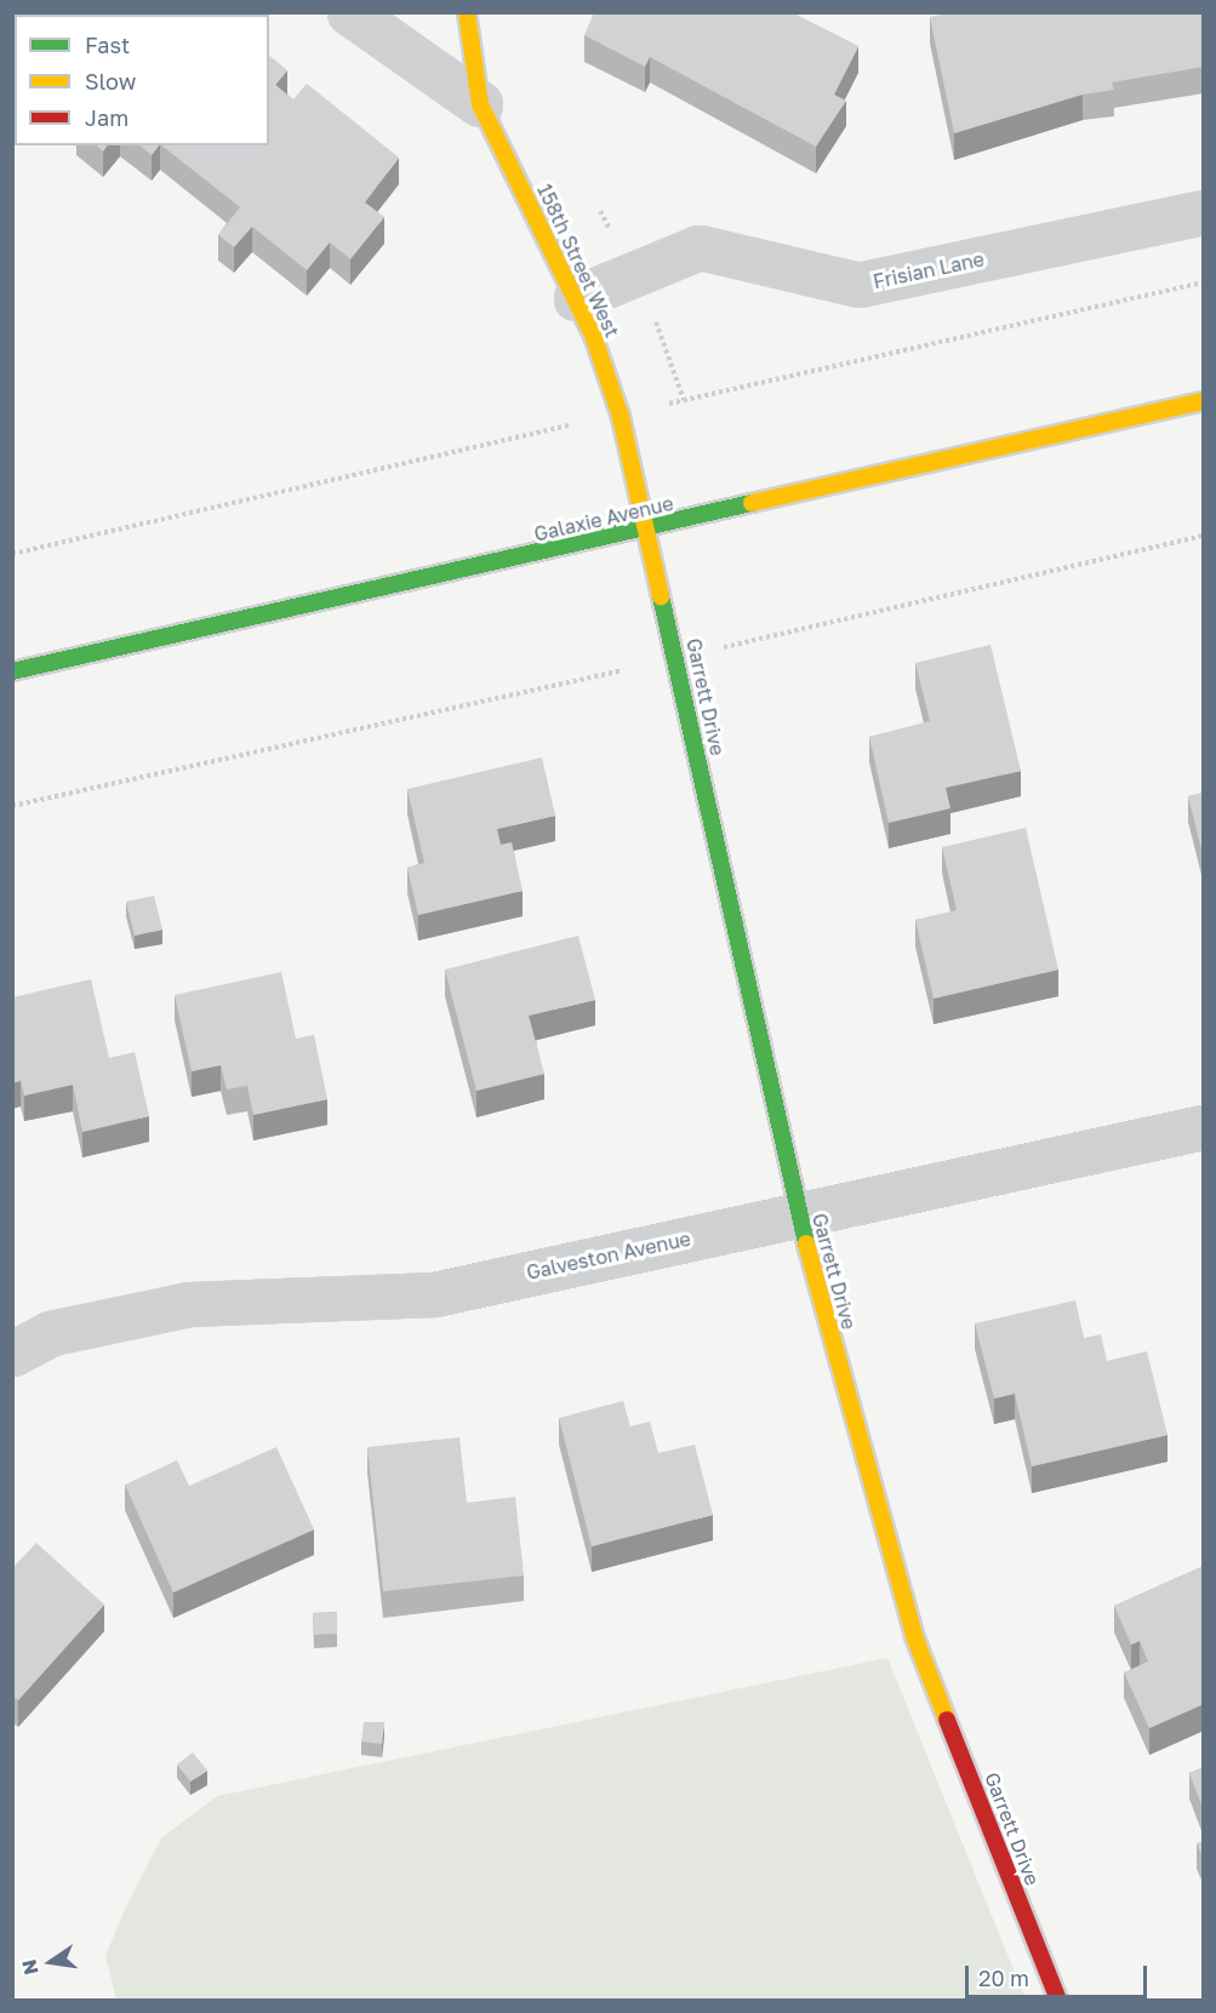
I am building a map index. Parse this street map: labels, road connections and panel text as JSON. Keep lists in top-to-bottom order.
{
  "streets": {
    "street": [
      "158th Street West",
      "Frisian Lane",
      "Galaxie Avenue",
      "Garrett Drive",
      "Galveston Avenue"
    ]
  },
  "crossings": [
    ["158th Street West", "Frisian Lane"],
    ["158th Street West", "Galaxie Avenue"],
    ["158th Street West", "Garrett Drive"],
    ["Galaxie Avenue", "Garrett Drive"],
    ["Garrett Drive", "Galveston Avenue"]
  ],
  "legend": ["Fast", "Slow", "Jam"],
  "scale_bar": "20 m",
  "north": "left"
}
